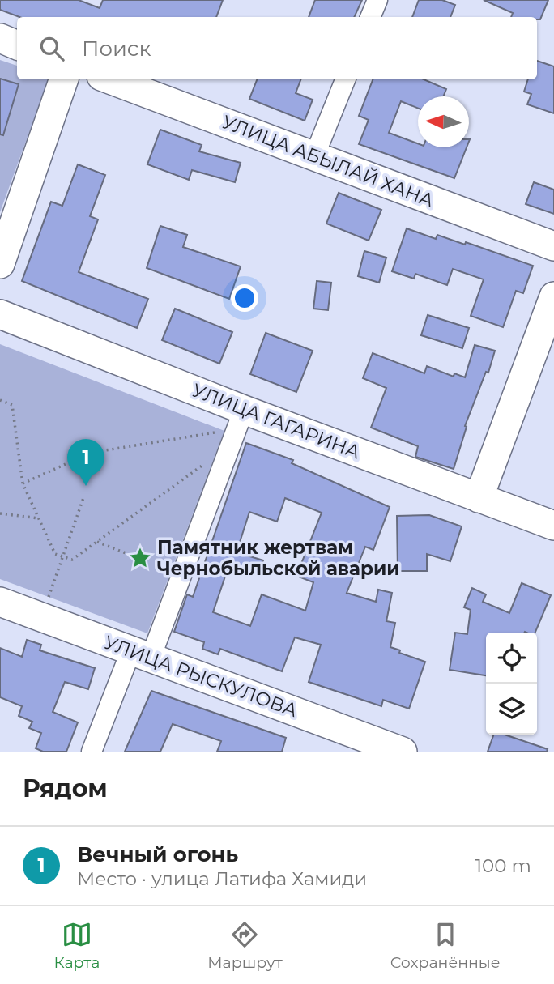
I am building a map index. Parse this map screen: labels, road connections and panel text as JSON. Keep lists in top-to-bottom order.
{
  "streets": {
    "main road": ["УЛИЦА АБЫЛАЙ ХАНА", "УЛИЦА ГАГАРИНА", "УЛИЦА РЫСКУЛОВА"]
  },
  "places": {
    "place": ["Памятник жертвам Чернобыльской аварии"]
  },
  "north": "left",
  "page": {
    "search": "Поиск",
    "pins": "1",
    "heading": "Рядом",
    "list": [
      {
        "mark": "1",
        "name": "Вечный огонь",
        "note": "Место · улица Латифа Хамиди",
        "value": "100 m"
      }
    ],
    "nav": ["Карта", "Маршрут", "Сохранённые"]
  }
}
